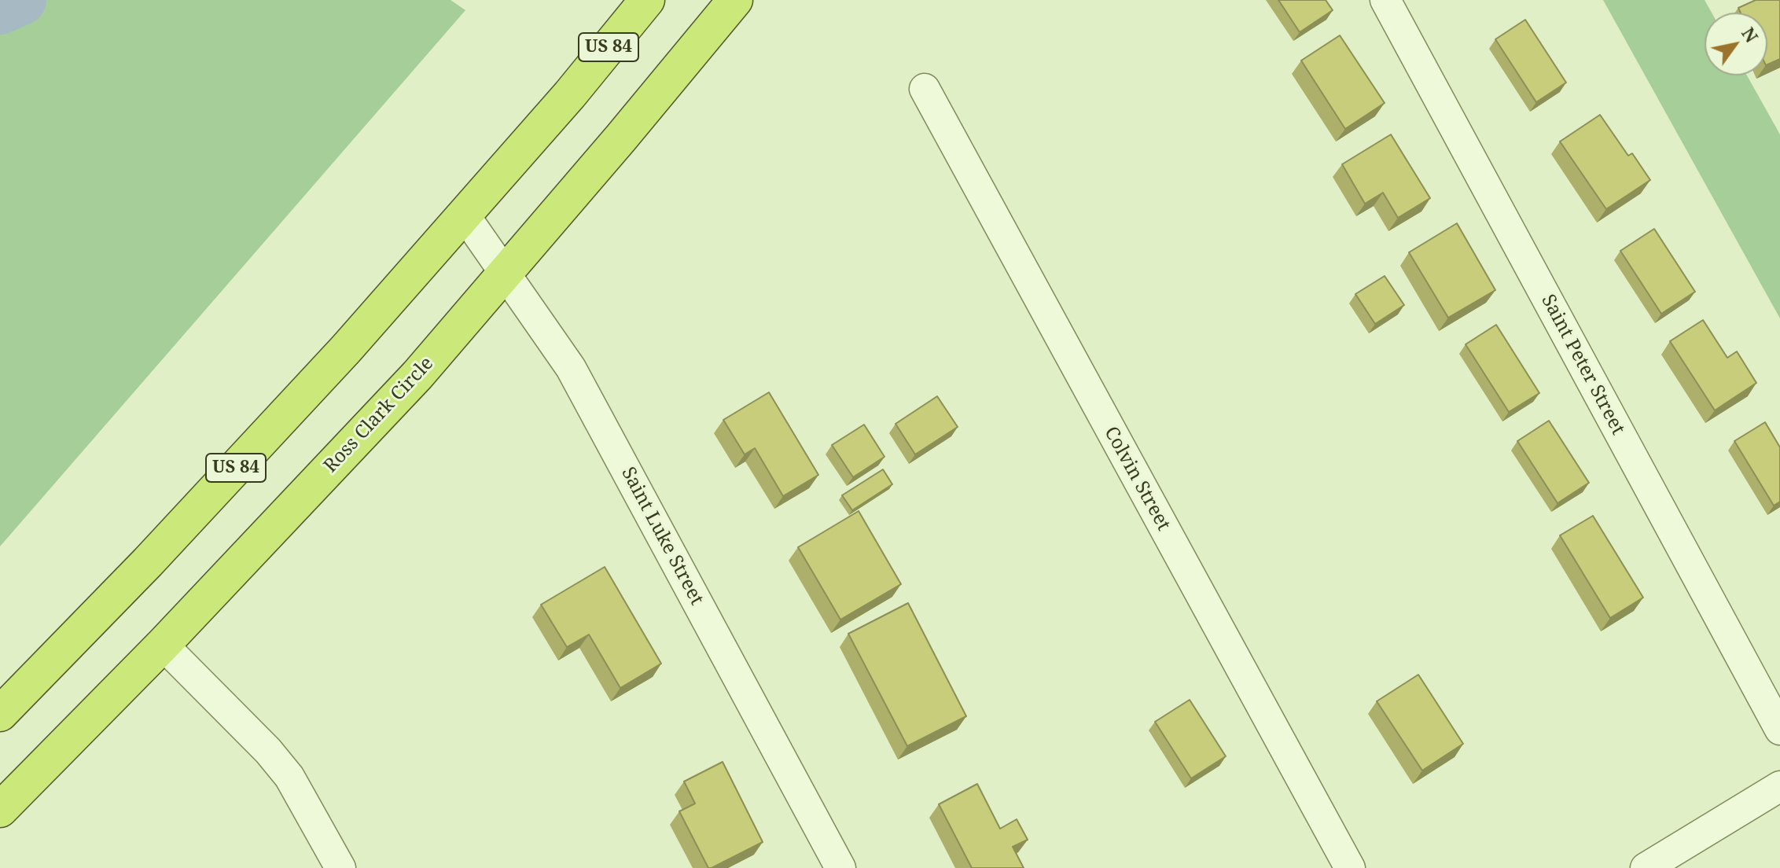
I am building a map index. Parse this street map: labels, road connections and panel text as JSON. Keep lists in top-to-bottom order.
{
  "streets": {
    "highway": ["US 84", "Ross Clark Circle"],
    "street": ["Saint Peter Street", "Colvin Street", "Saint Luke Street"]
  },
  "crossings": [
    ["US 84", "Saint Luke Street"],
    ["Ross Clark Circle", "Saint Luke Street"]
  ],
  "north": "top right"
}
